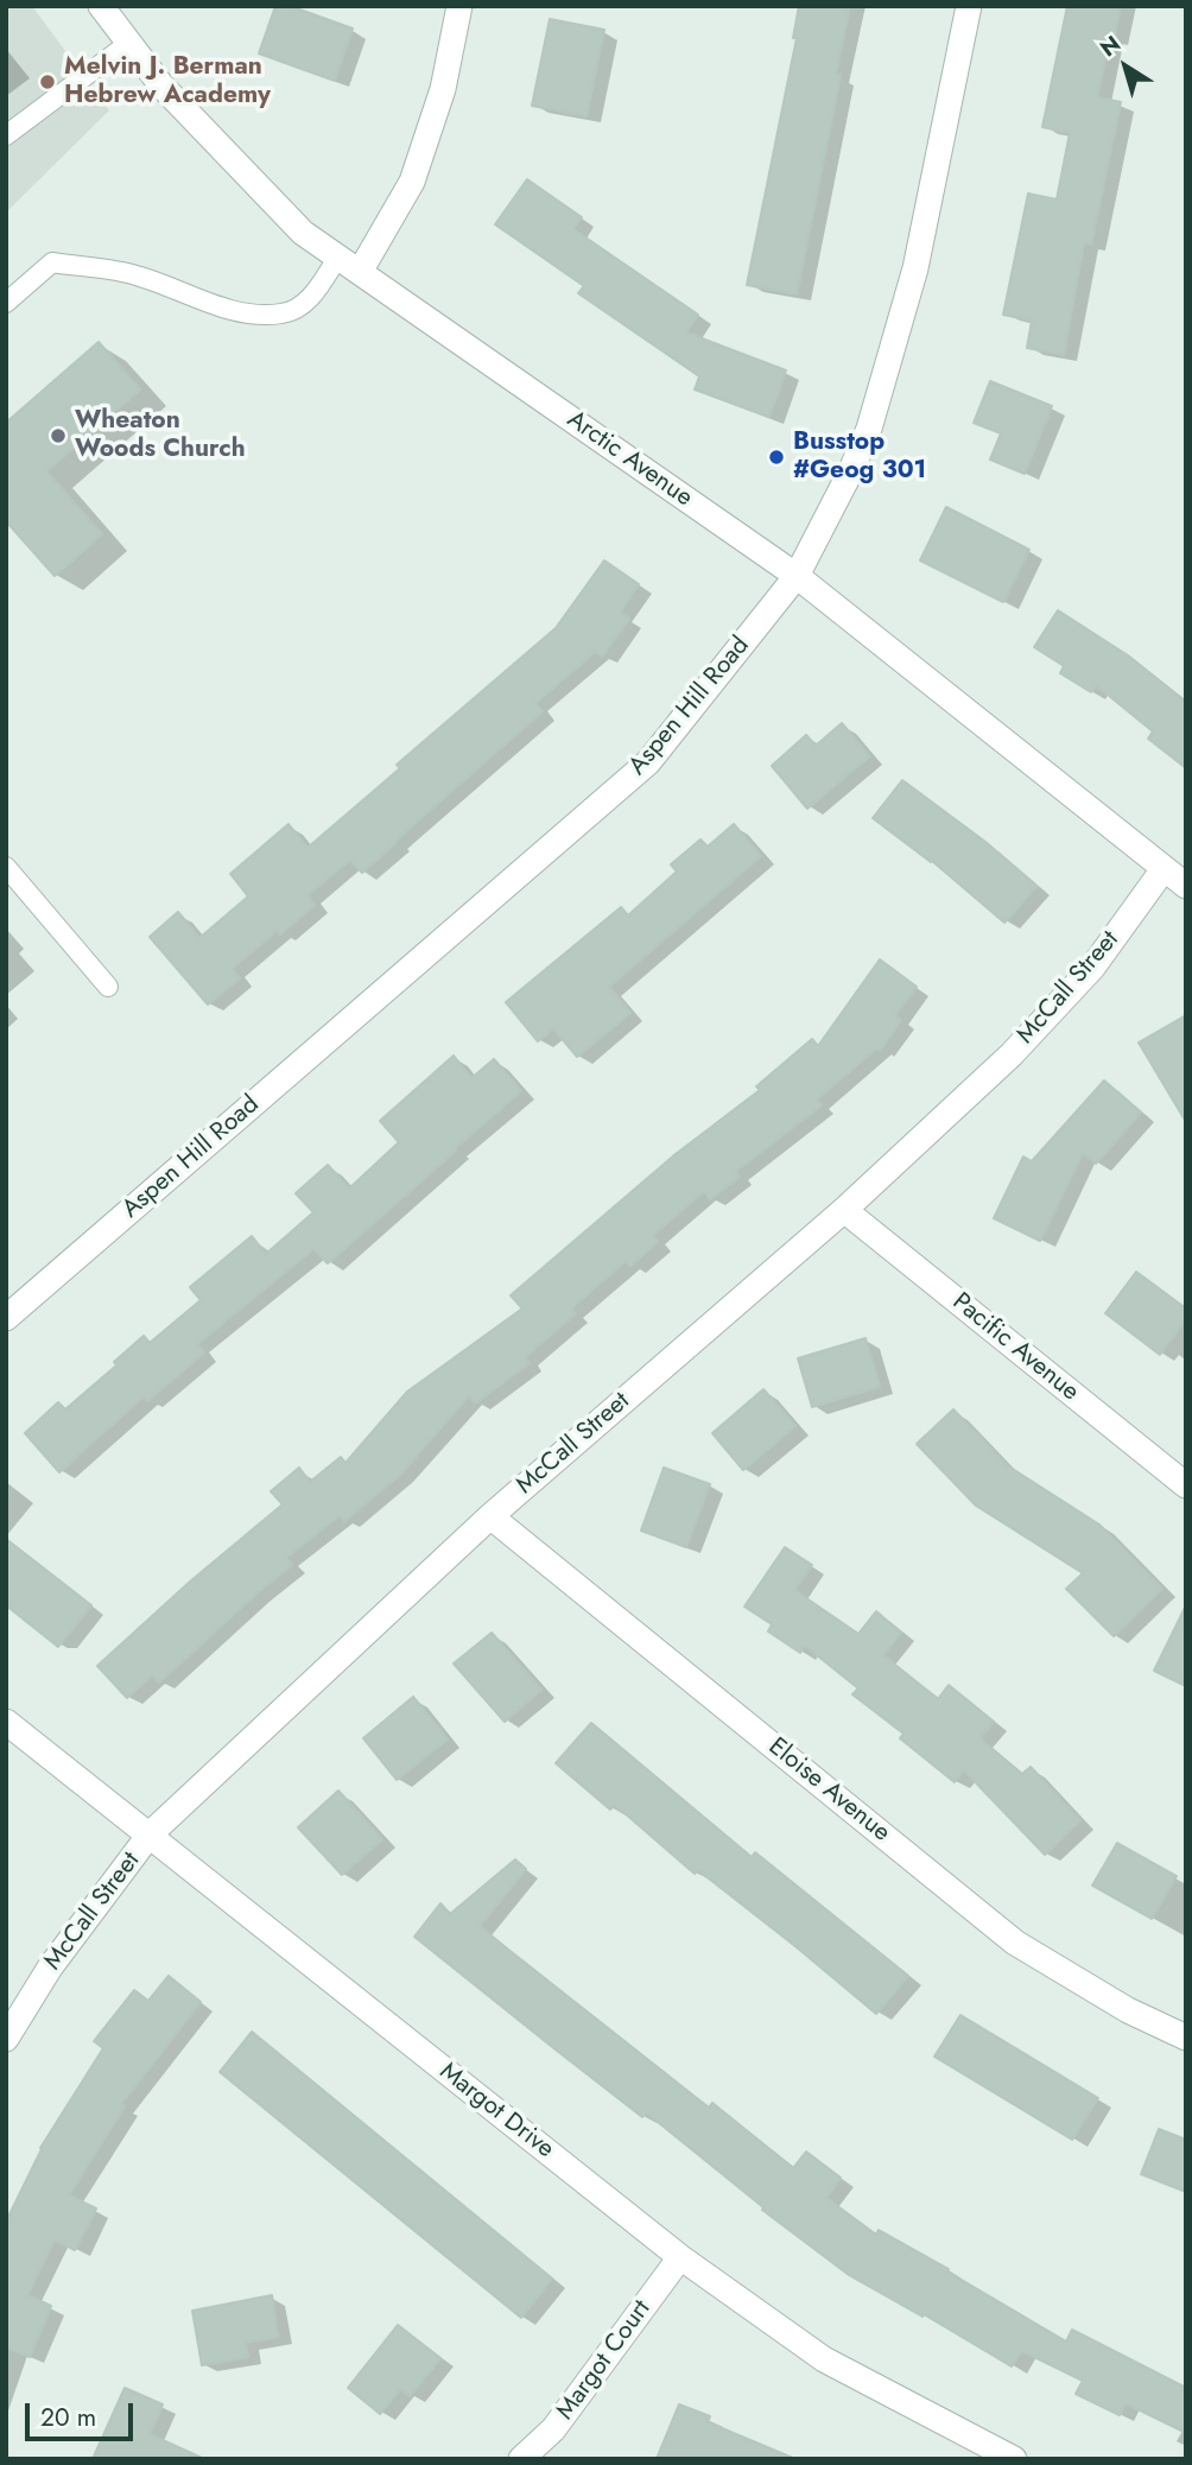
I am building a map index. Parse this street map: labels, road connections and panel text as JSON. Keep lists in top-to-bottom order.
{
  "streets": {
    "street": [
      "Arctic Avenue",
      "Aspen Hill Road",
      "McCall Street",
      "Pacific Avenue",
      "Eloise Avenue",
      "Margot Drive",
      "Margot Court"
    ]
  },
  "crossings": [
    ["Arctic Avenue", "Aspen Hill Road"],
    ["Arctic Avenue", "McCall Street"],
    ["McCall Street", "Pacific Avenue"],
    ["McCall Street", "Eloise Avenue"],
    ["McCall Street", "Margot Drive"],
    ["Margot Drive", "Margot Court"]
  ],
  "places": ["Melvin J. Berman Hebrew Academy", "Wheaton Woods Church", "Busstop #Geog 301"],
  "scale_bar": "20 m",
  "north": "top left"
}
